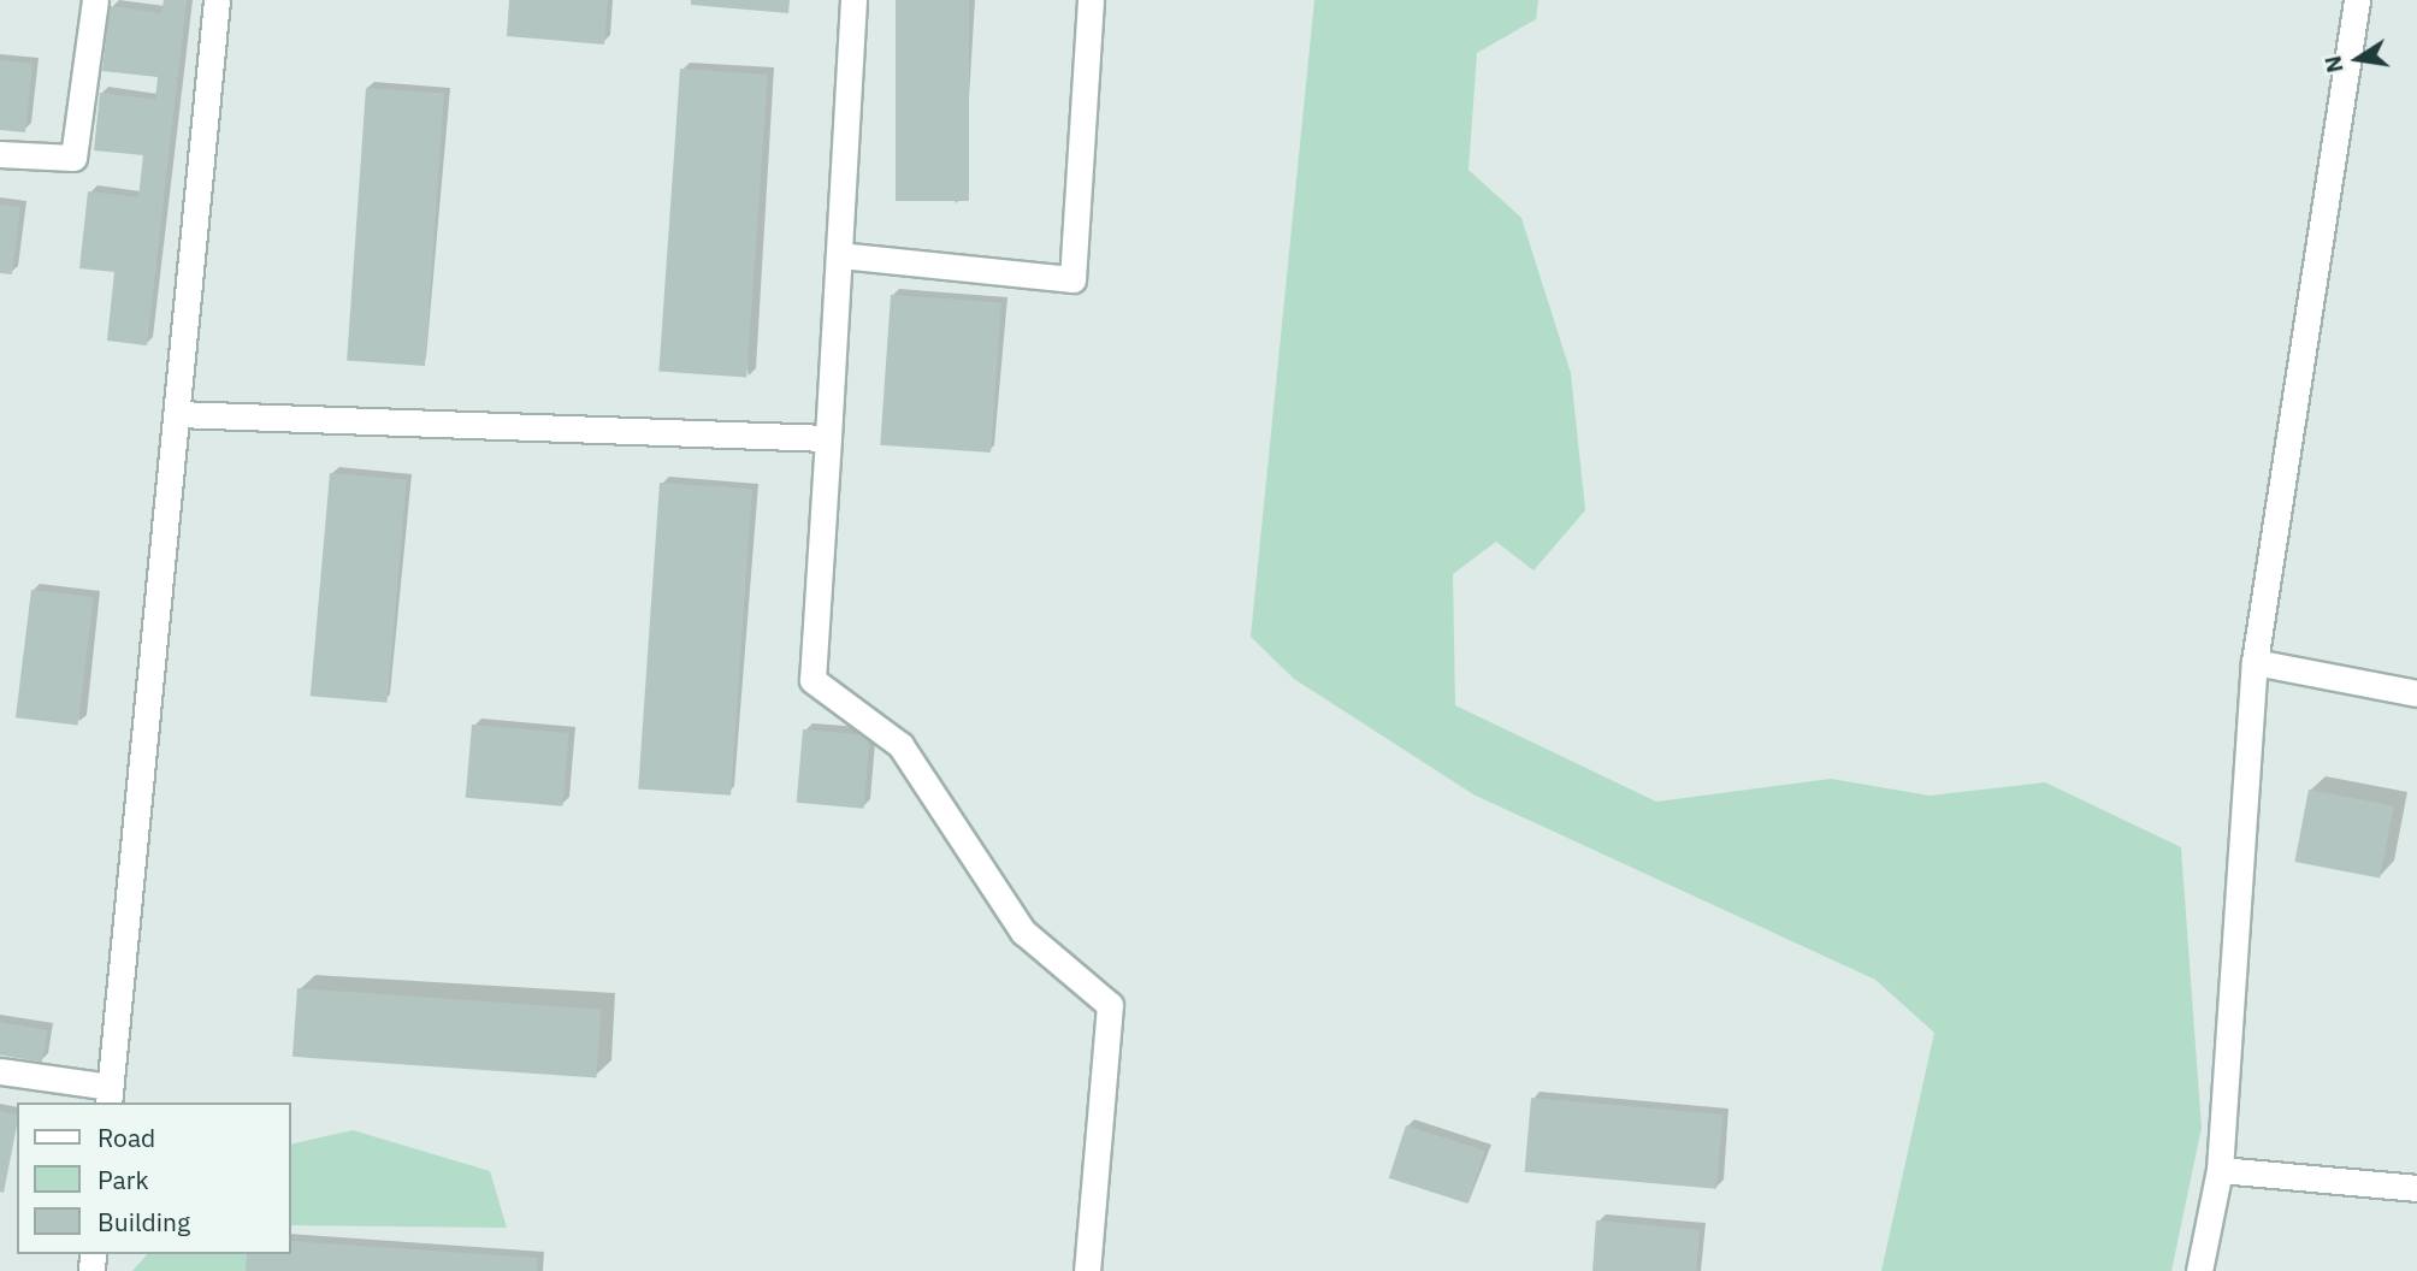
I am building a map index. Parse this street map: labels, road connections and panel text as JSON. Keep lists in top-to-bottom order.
{
  "legend": ["Road", "Park", "Building"],
  "north": "left"
}
